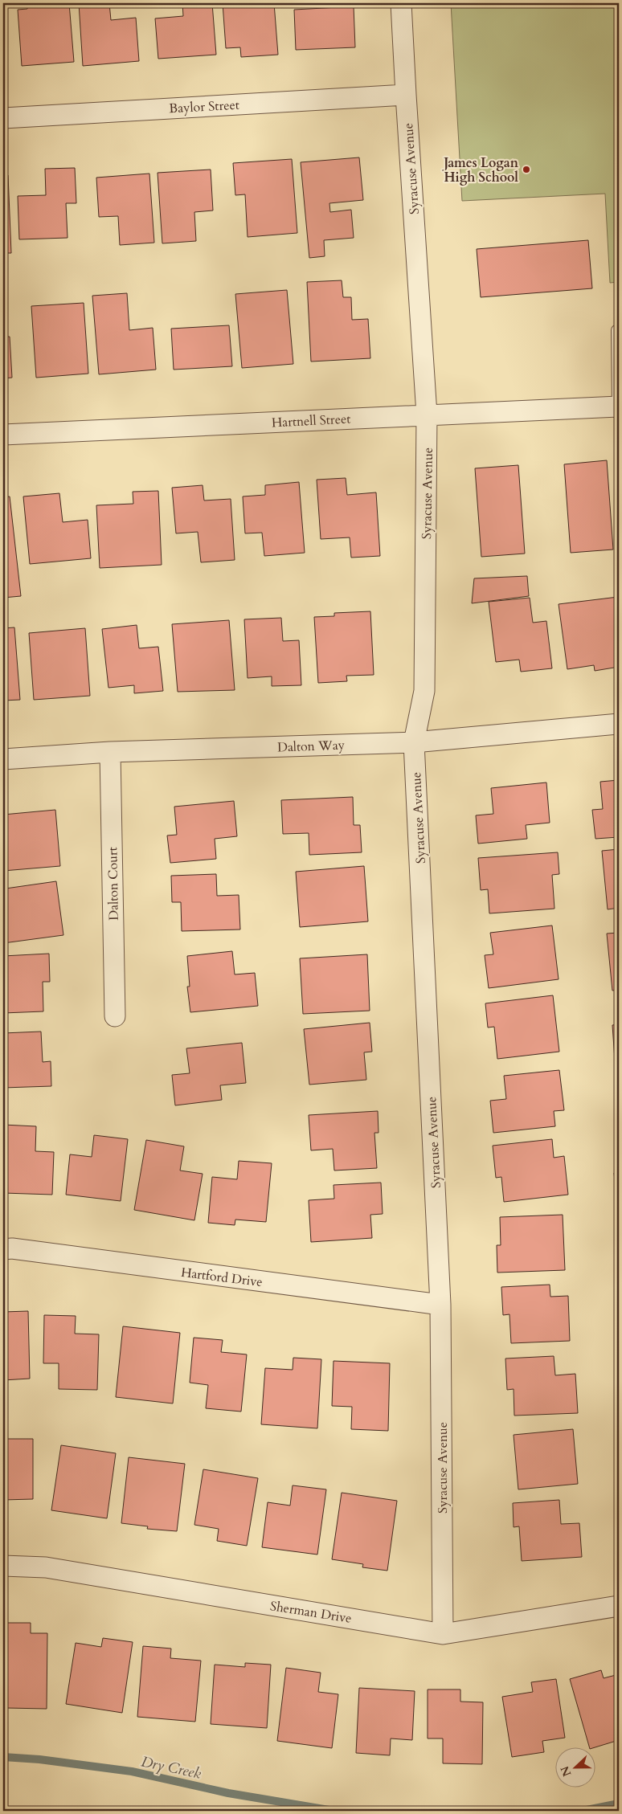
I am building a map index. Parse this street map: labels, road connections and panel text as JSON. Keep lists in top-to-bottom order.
{
  "streets": {
    "street": [
      "Baylor Street",
      "Syracuse Avenue",
      "Hartnell Street",
      "Dalton Way",
      "Dalton Court",
      "Hartford Drive",
      "Sherman Drive"
    ]
  },
  "crossings": [
    ["Baylor Street", "Syracuse Avenue"],
    ["Syracuse Avenue", "Hartnell Street"],
    ["Syracuse Avenue", "Dalton Way"],
    ["Syracuse Avenue", "Hartford Drive"],
    ["Syracuse Avenue", "Sherman Drive"],
    ["Dalton Way", "Dalton Court"]
  ],
  "water": ["Dry Creek"],
  "places": ["James Logan High School"],
  "north": "left"
}
